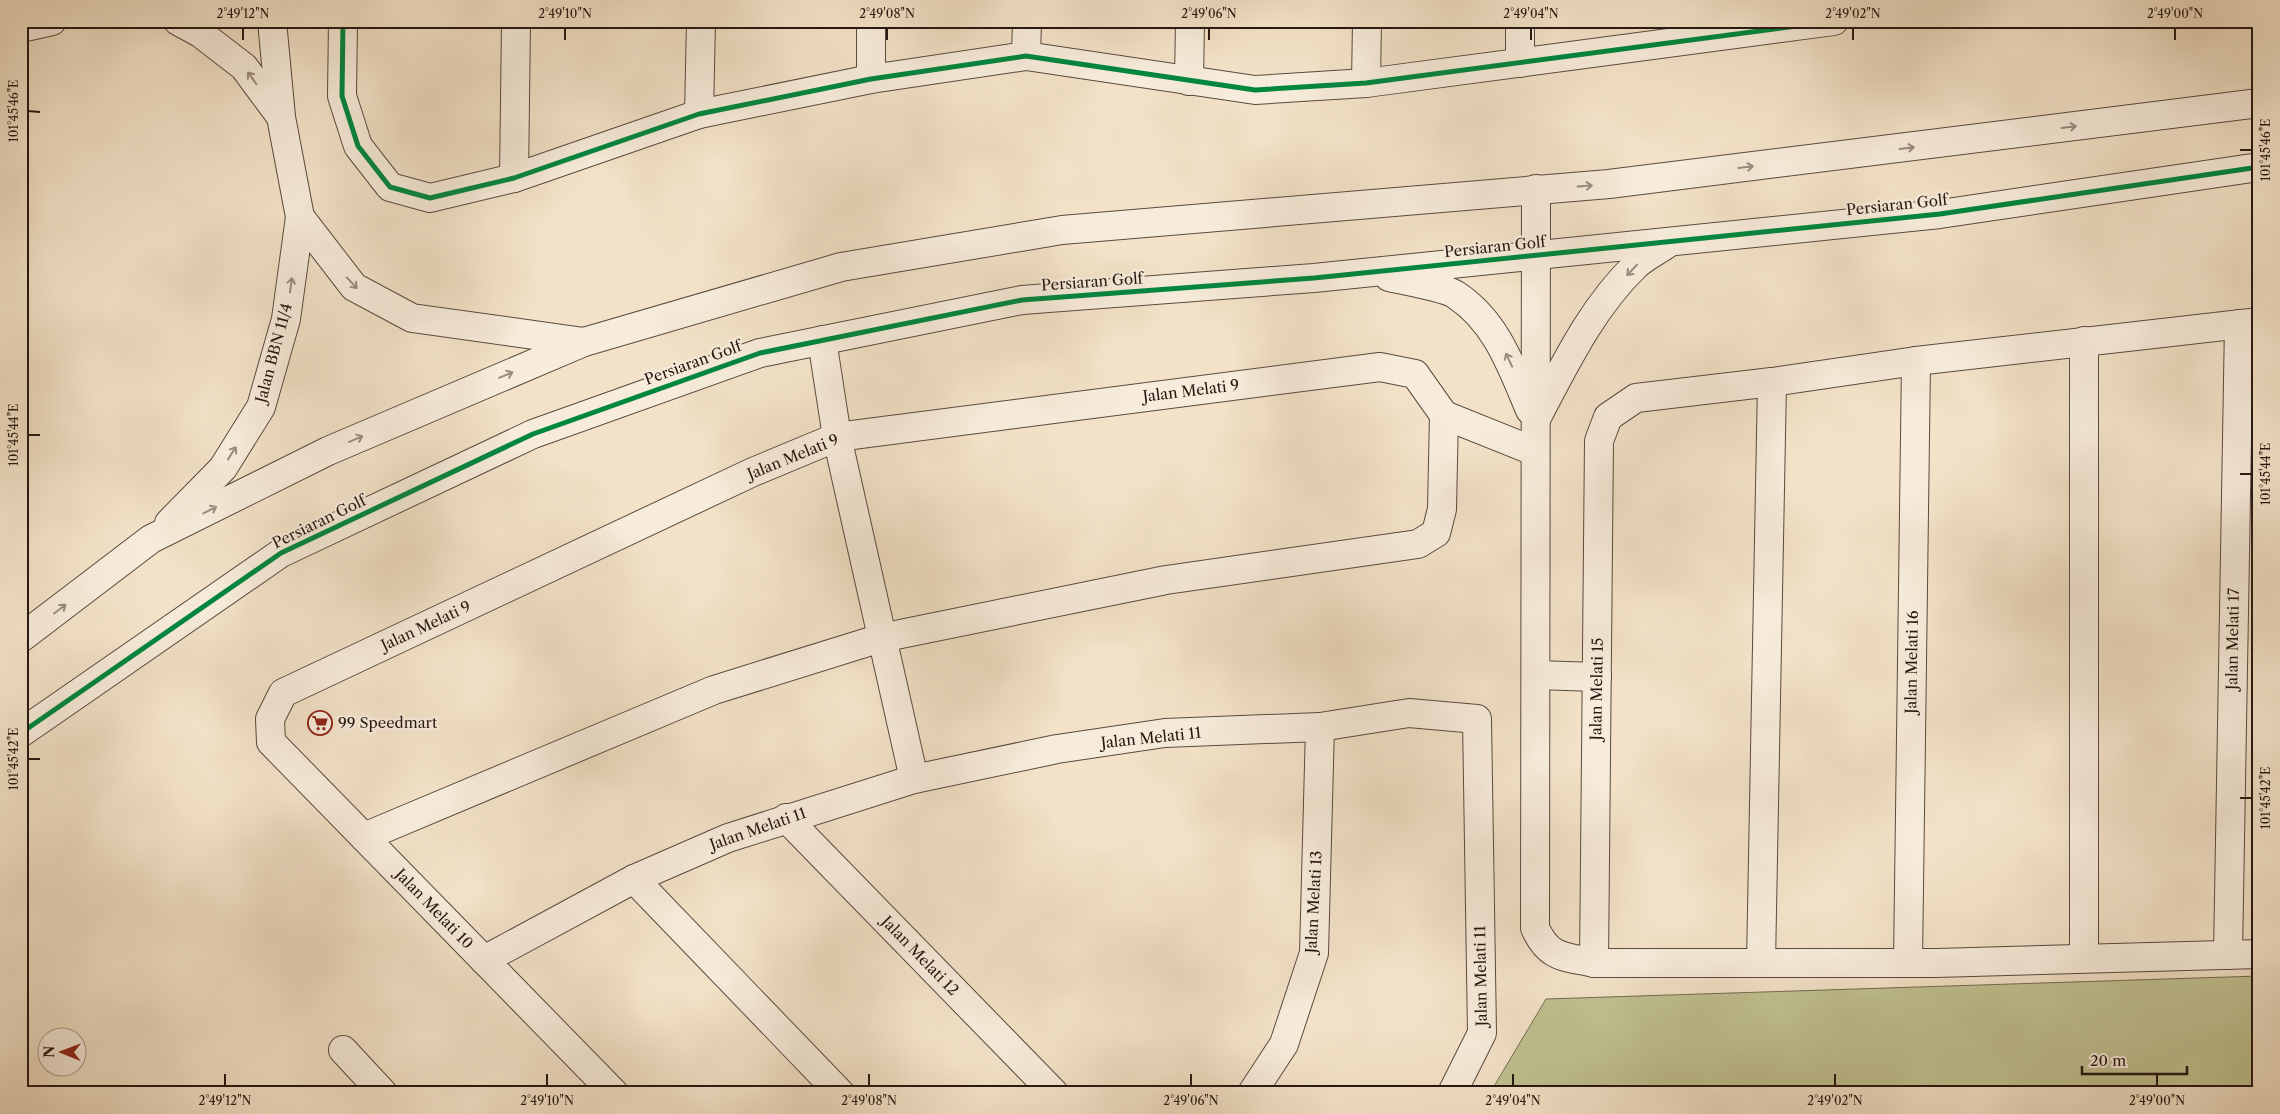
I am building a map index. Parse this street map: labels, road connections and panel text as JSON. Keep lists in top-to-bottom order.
{
  "streets": {
    "street": [
      "Persiaran Golf",
      "Jalan BBN 11/4",
      "Jalan Melati 9",
      "Jalan Melati 17",
      "Jalan Melati 16",
      "Jalan Melati 15",
      "Jalan Melati 11",
      "Jalan Melati 13",
      "Jalan Melati 10",
      "Jalan Melati 12"
    ]
  },
  "crossings": [
    ["Jalan Melati 9", "Jalan Melati 10"],
    ["Jalan Melati 11", "Jalan Melati 13"],
    ["Jalan Melati 11", "Jalan Melati 10"],
    ["Jalan Melati 11", "Jalan Melati 12"]
  ],
  "places": {
    "supermarket": ["99 Speedmart"]
  },
  "scale_bar": "20 m",
  "north": "left",
  "coordinates": [
    "2°49'12\"N",
    "2°49'10\"N",
    "2°49'08\"N",
    "2°49'06\"N",
    "2°49'04\"N",
    "2°49'02\"N",
    "2°49'00\"N",
    "101°45'46\"E",
    "101°45'44\"E",
    "101°45'42\"E"
  ]
}
